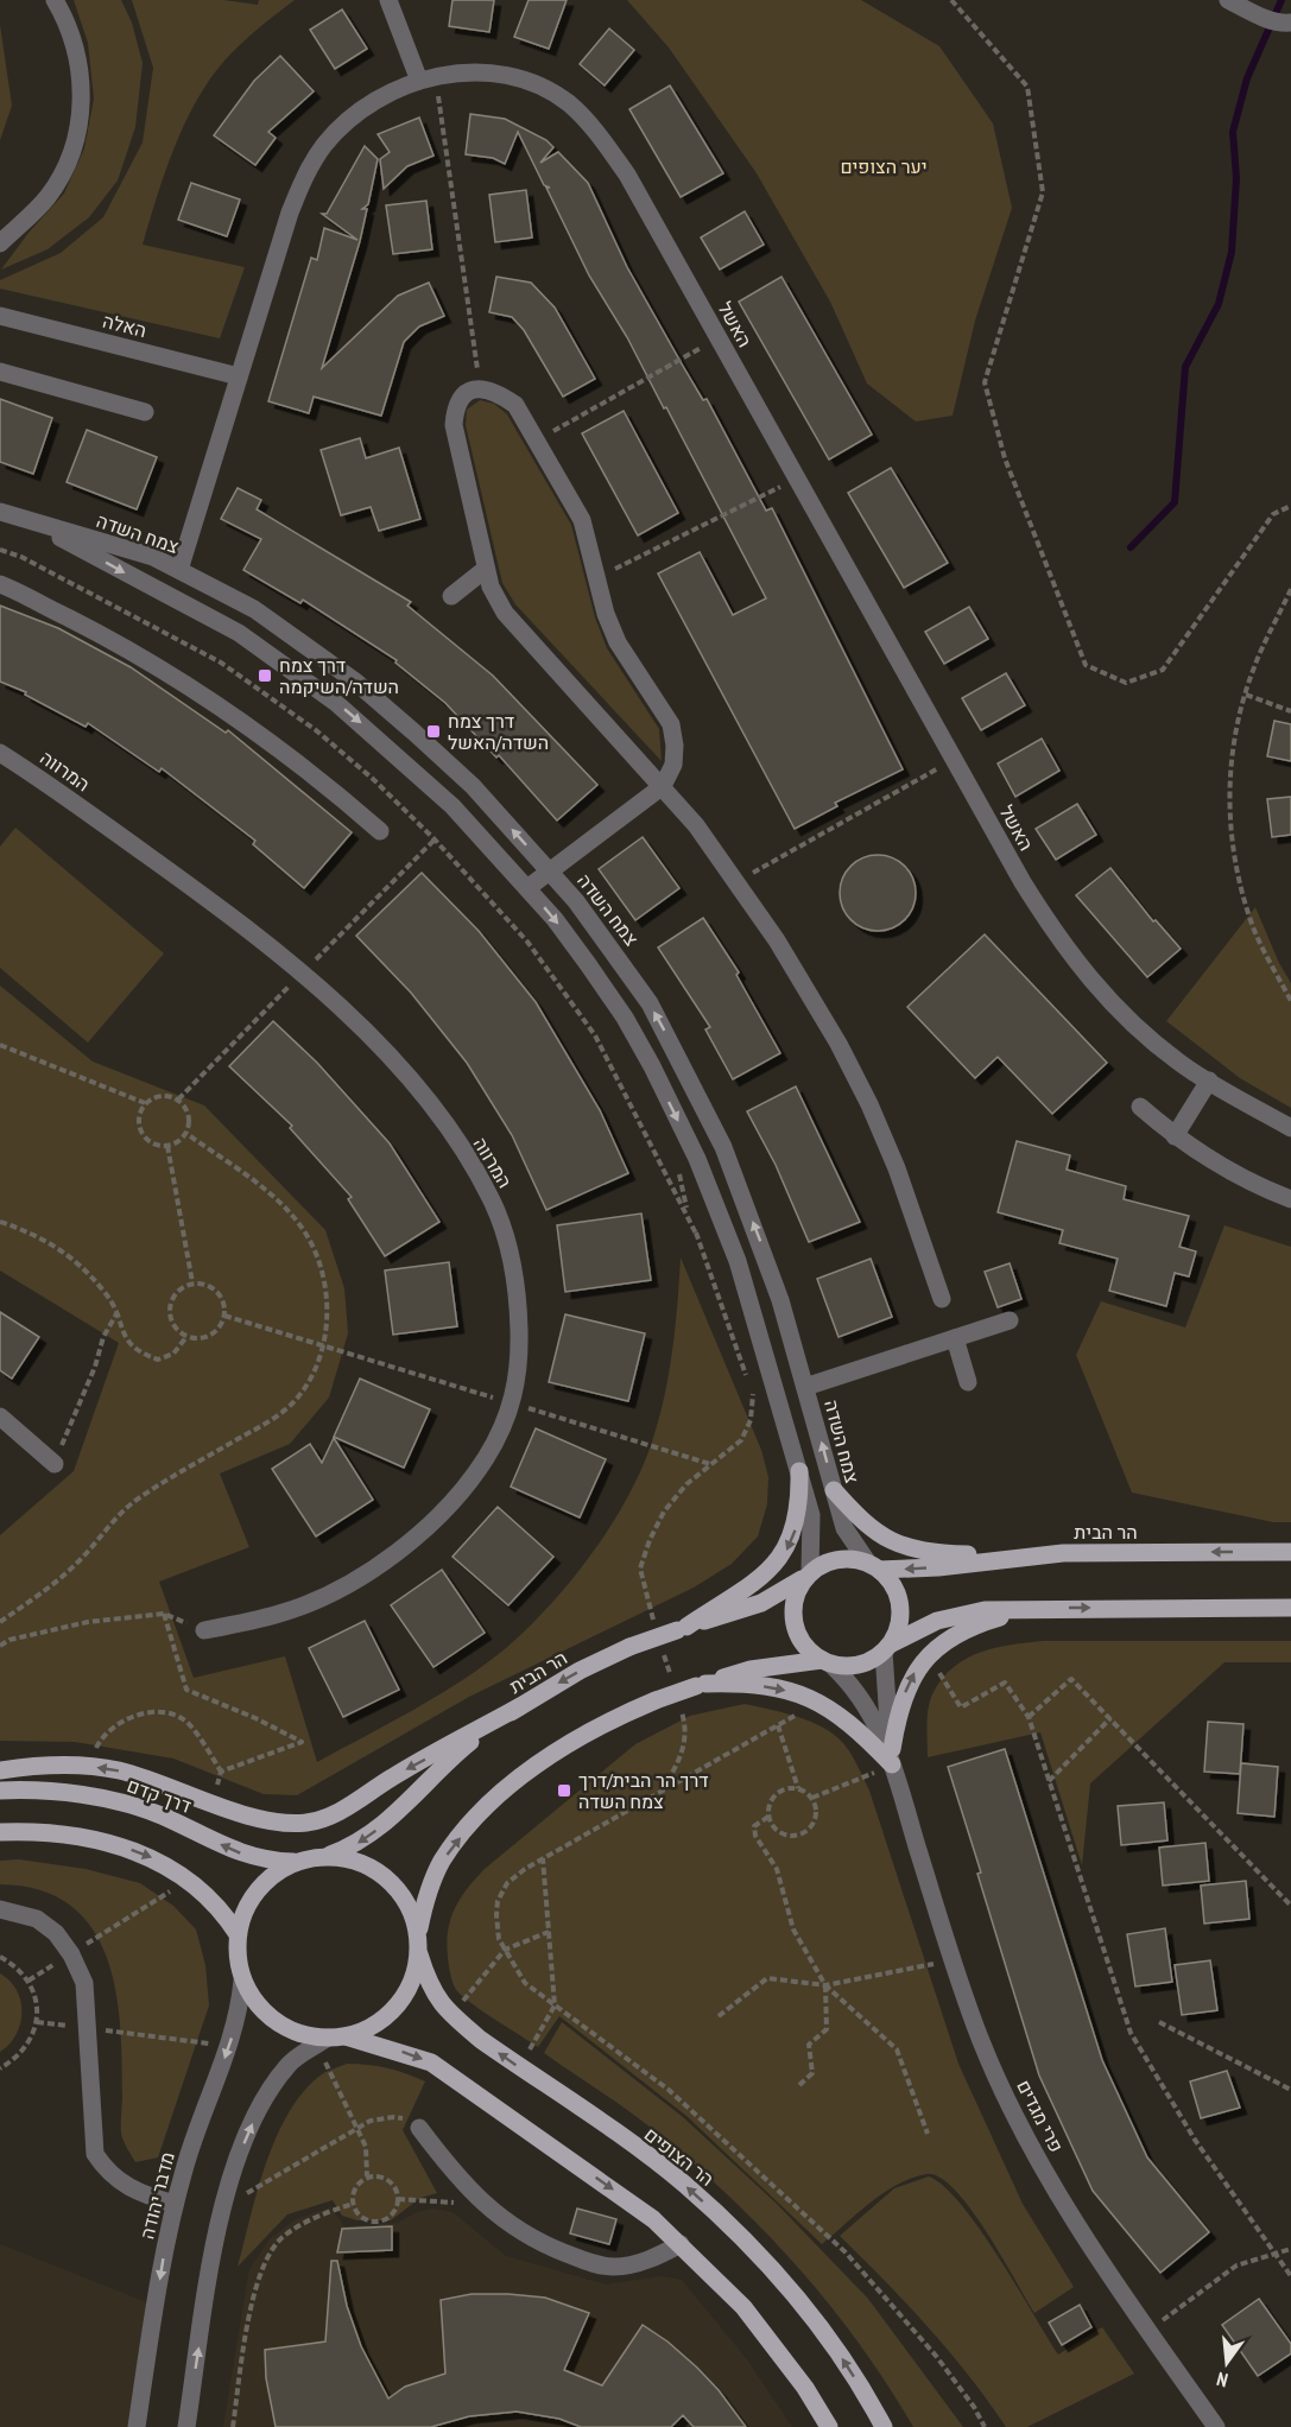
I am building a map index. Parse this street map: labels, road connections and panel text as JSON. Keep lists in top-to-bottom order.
{
  "streets": {
    "main road": ["הר הבית", "דרך קדם", "הר הצופים"],
    "street": [
      "האשל",
      "האלה",
      "צמח השדה",
      "המרווה",
      "פרי מגדים",
      "מדבר יהודה"
    ]
  },
  "crossings": [
    ["האשל", "האלה"],
    ["האשל", "צמח השדה"],
    ["צמח השדה", "הר הבית"],
    ["צמח השדה", "פרי מגדים"],
    ["הר הבית", "דרך קדם"],
    ["הר הבית", "פרי מגדים"],
    ["הר הבית", "הר הצופים"],
    ["הר הבית", "מדבר יהודה"],
    ["דרך קדם", "הר הצופים"],
    ["דרך קדם", "מדבר יהודה"],
    ["הר הצופים", "מדבר יהודה"]
  ],
  "parks": ["יער הצופים"],
  "places": {
    "transit": ["דרך צמח השדה/השיקמה", "דרך צמח השדה/האשל", "דרך הר הבית/דרך צמח השדה"]
  },
  "north": "bottom"
}
